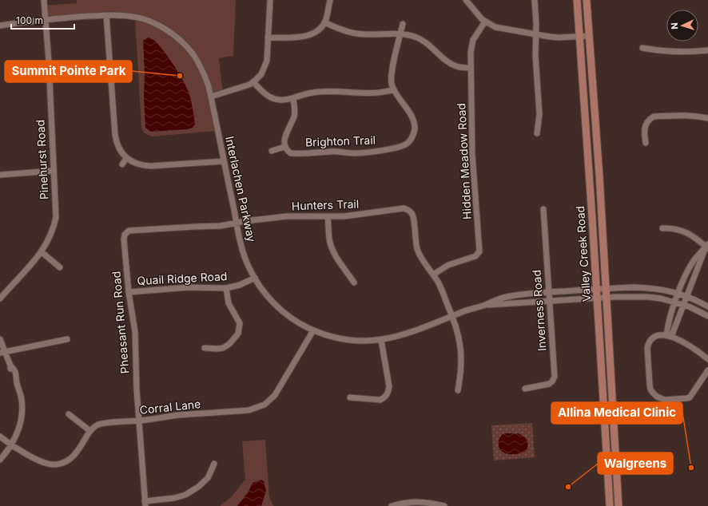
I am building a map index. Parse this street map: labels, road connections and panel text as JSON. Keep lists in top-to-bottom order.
{
  "streets": {
    "main road": ["Valley Creek Road"],
    "street": [
      "Brighton Trail",
      "Pinehurst Road",
      "Hidden Meadow Road",
      "Interlachen Parkway",
      "Hunters Trail",
      "Quail Ridge Road",
      "Inverness Road",
      "Pheasant Run Road",
      "Corral Lane"
    ]
  },
  "crossings": [
    ["Pinehurst Road", "Interlachen Parkway"],
    ["Hidden Meadow Road", "Hunters Trail"],
    ["Interlachen Parkway", "Hunters Trail"],
    ["Interlachen Parkway", "Valley Creek Road"],
    ["Interlachen Parkway", "Quail Ridge Road"],
    ["Interlachen Parkway", "Inverness Road"],
    ["Interlachen Parkway", "Corral Lane"],
    ["Hunters Trail", "Pheasant Run Road"],
    ["Quail Ridge Road", "Pheasant Run Road"],
    ["Pheasant Run Road", "Corral Lane"]
  ],
  "places": ["Summit Pointe Park", "Allina Medical Clinic", "Walgreens"],
  "scale_bar": "100 m",
  "north": "left"
}
